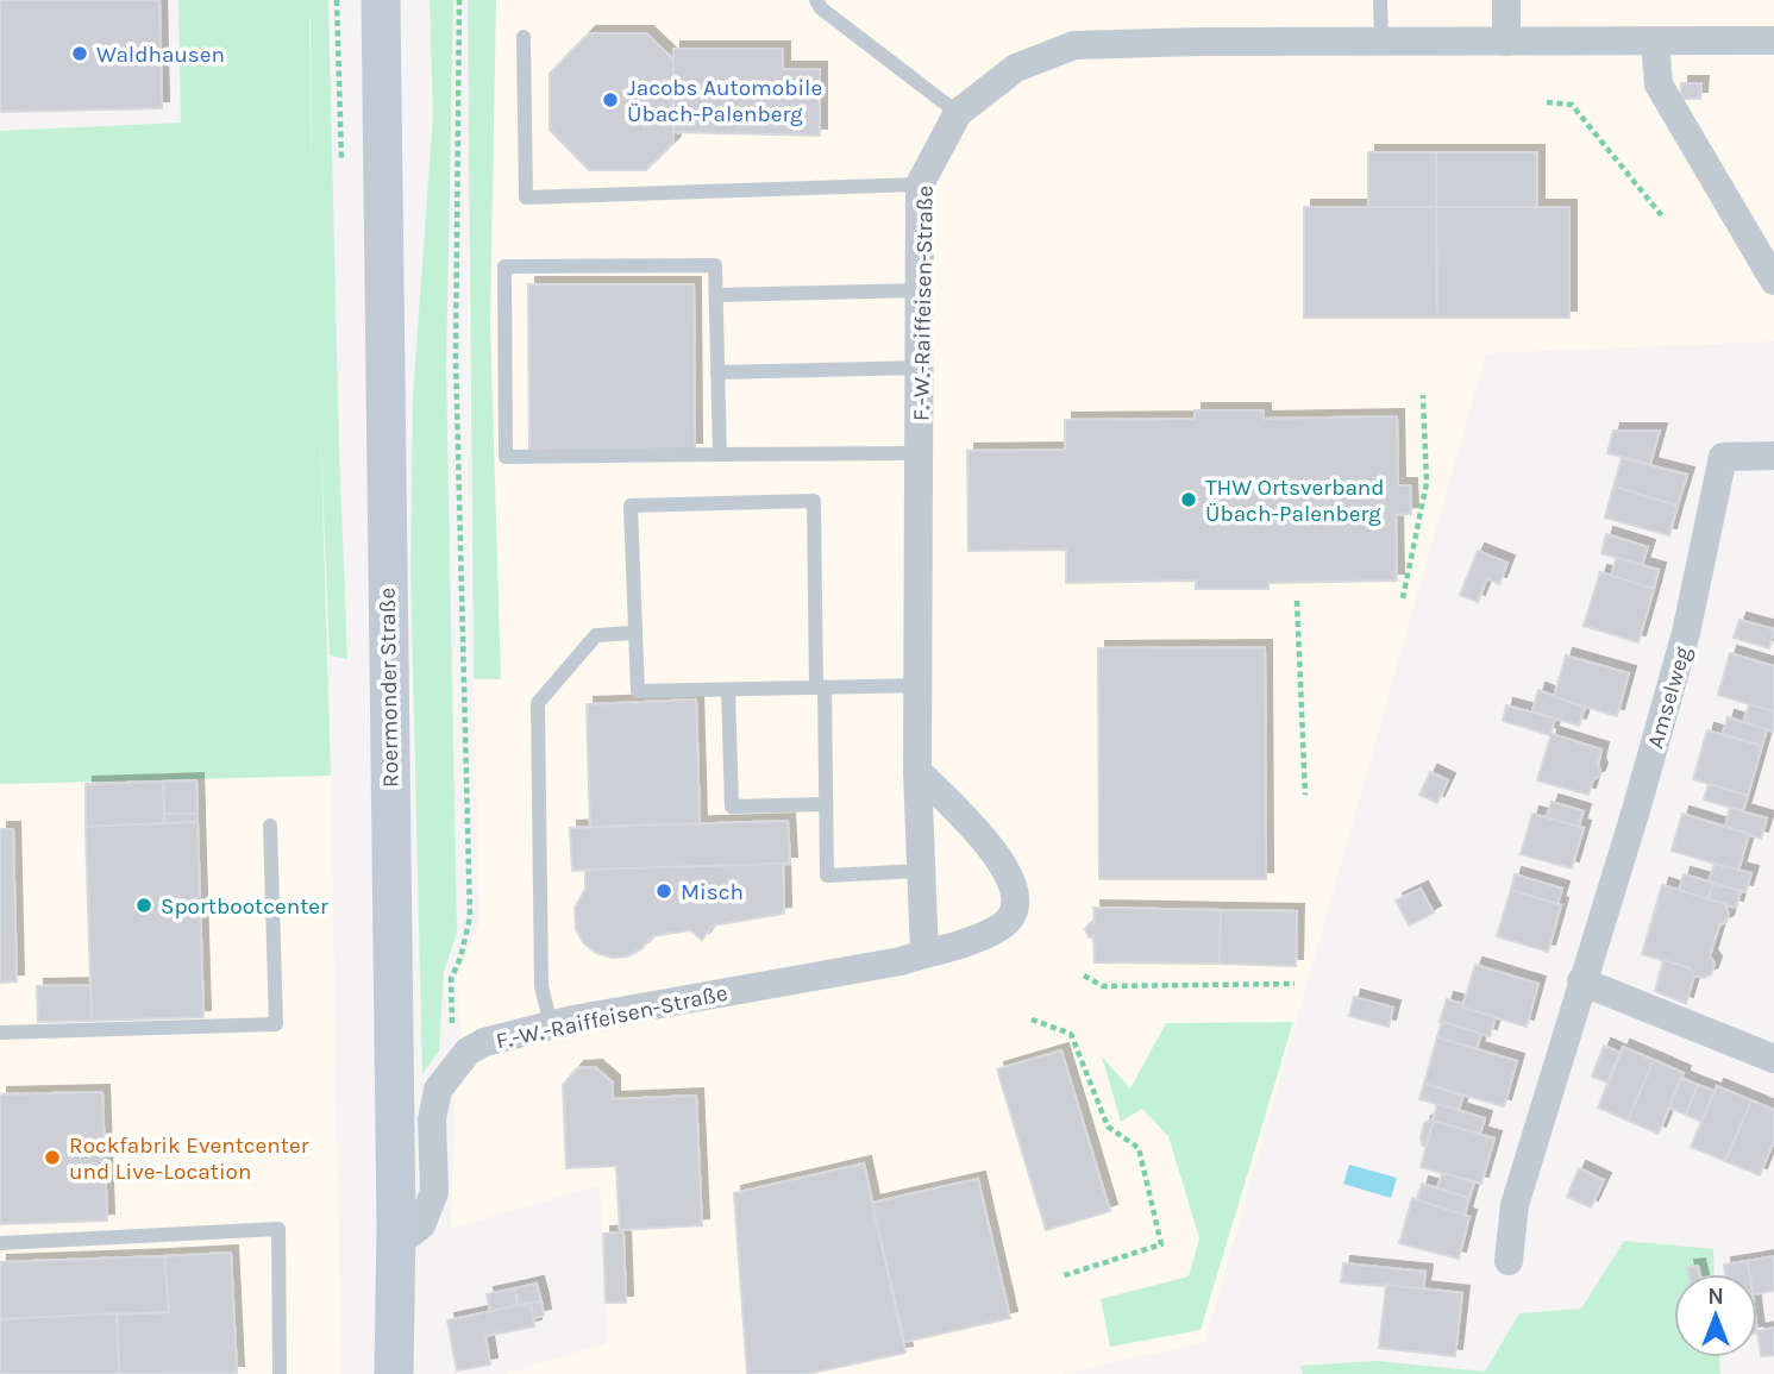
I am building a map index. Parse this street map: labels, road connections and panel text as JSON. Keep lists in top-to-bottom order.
{
  "streets": {
    "main road": ["Roermonder Straße"],
    "street": ["F.-W.-Raiffeisen-Straße", "Amselweg"]
  },
  "crossings": [
    ["F.-W.-Raiffeisen-Straße", "Roermonder Straße"]
  ],
  "places": [
    "Waldhausen",
    "Jacobs Automobile Übach-Palenberg",
    "THW Ortsverband Übach-Palenberg",
    "Misch",
    "Sportbootcenter",
    "Rockfabrik Eventcenter und Live-Location"
  ],
  "north": "top"
}
